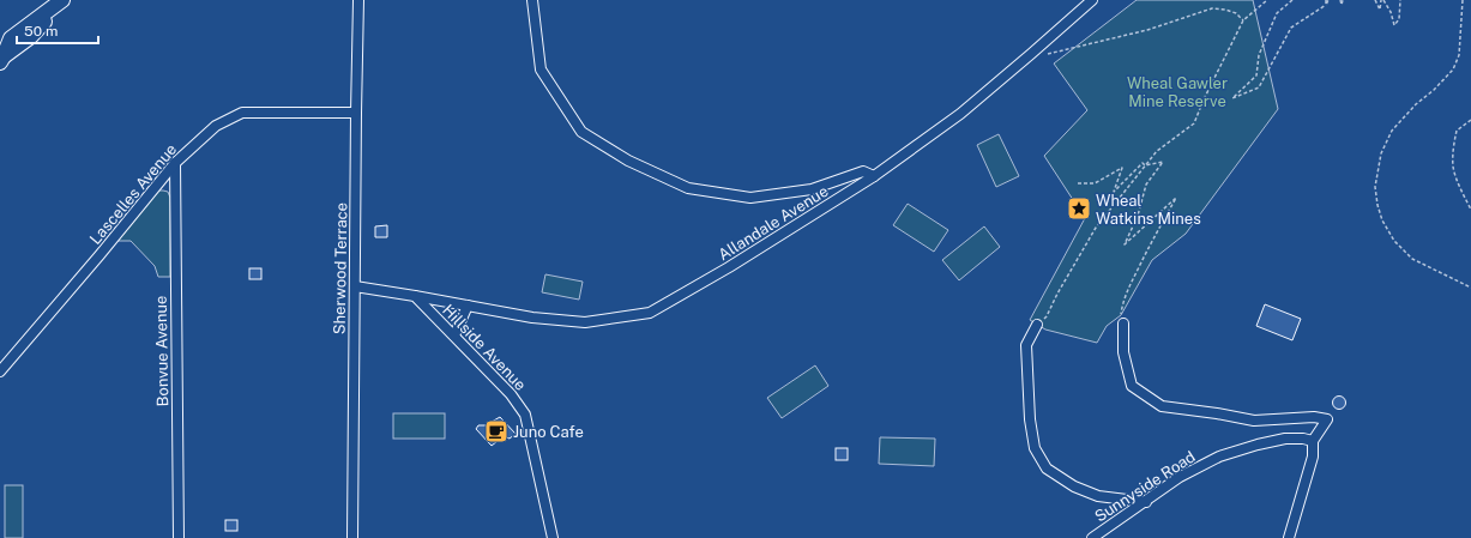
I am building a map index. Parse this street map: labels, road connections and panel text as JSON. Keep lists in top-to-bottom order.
{
  "streets": {
    "street": [
      "Lascelles Avenue",
      "Allandale Avenue",
      "Sherwood Terrace",
      "Hillside Avenue",
      "Bonvue Avenue",
      "Sunnyside Road"
    ]
  },
  "crossings": [
    ["Lascelles Avenue", "Sherwood Terrace"],
    ["Lascelles Avenue", "Bonvue Avenue"],
    ["Allandale Avenue", "Hillside Avenue"]
  ],
  "parks": ["Wheal Gawler Mine Reserve"],
  "places": {
    "place": ["Wheal Watkins Mines"],
    "cafe": ["Juno Cafe"]
  },
  "scale_bar": "50 m"
}
